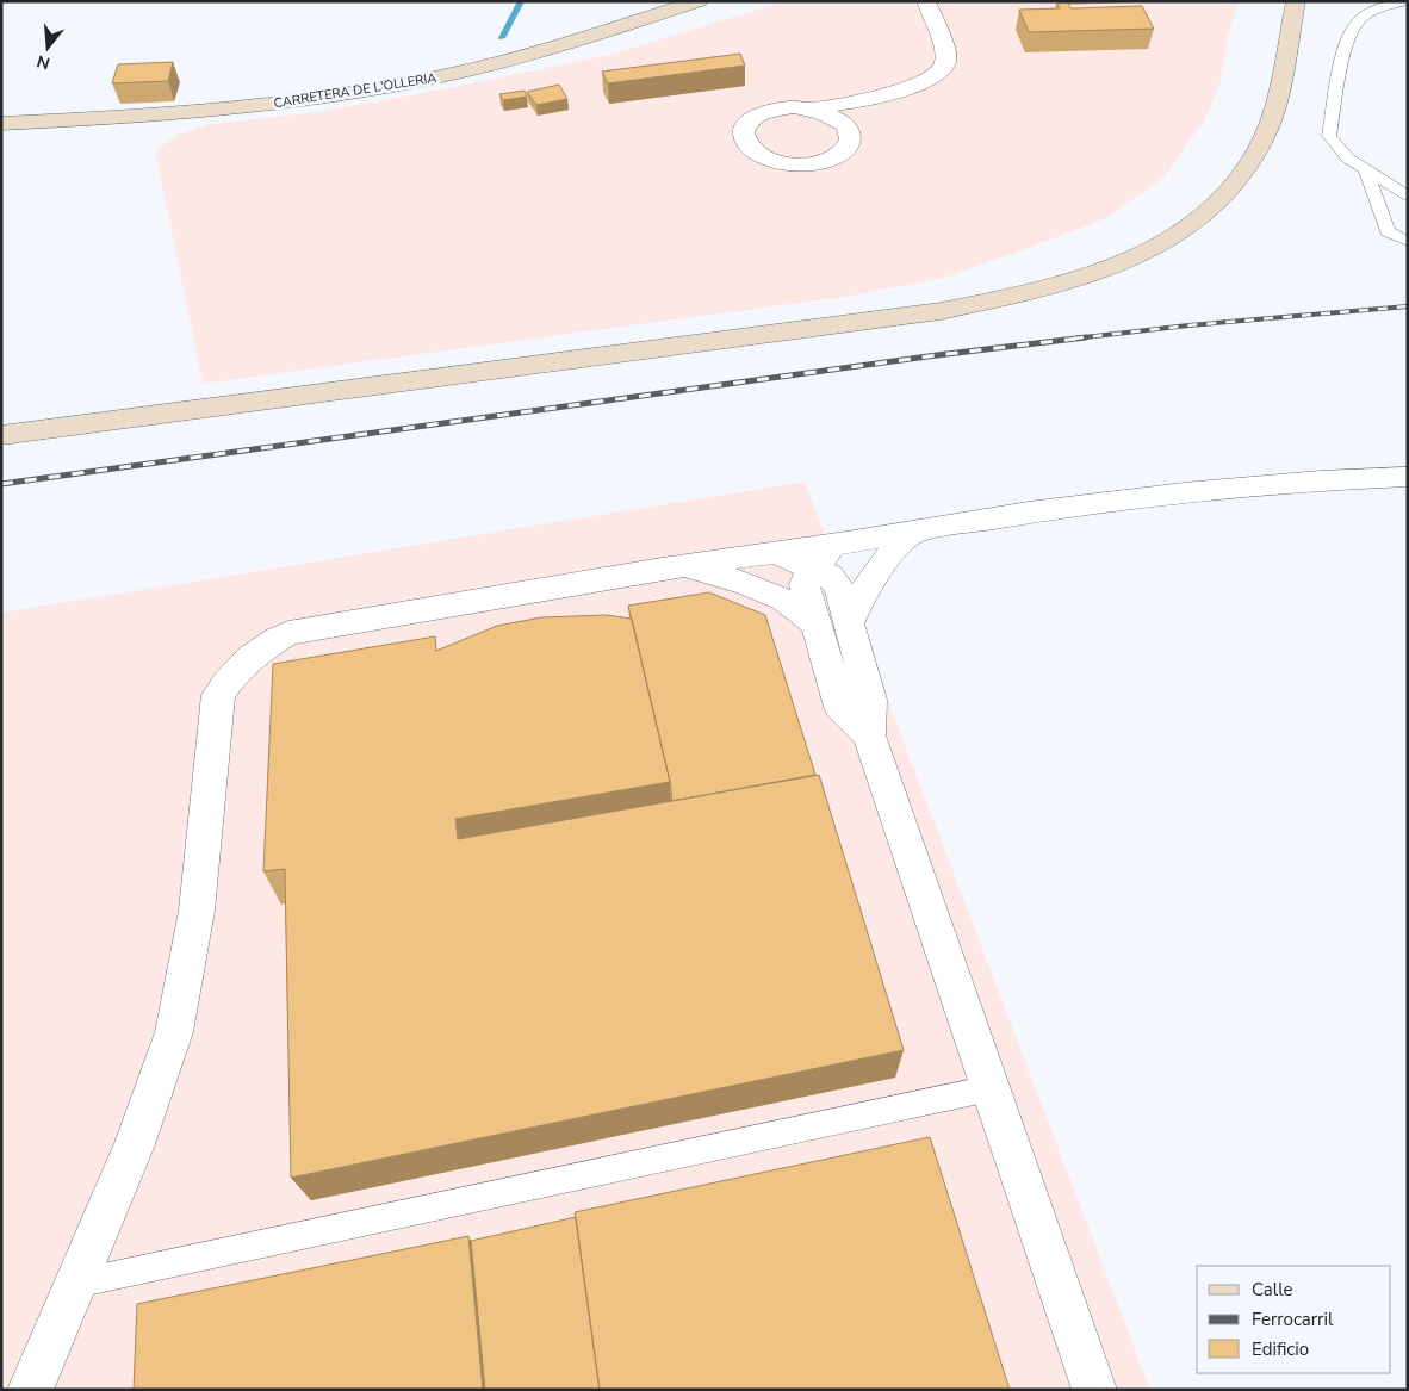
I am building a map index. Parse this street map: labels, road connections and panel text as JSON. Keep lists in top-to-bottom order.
{
  "streets": {
    "main road": ["CARRETERA DE L'OLLERIA"]
  },
  "legend": ["Calle", "Ferrocarril", "Edificio"],
  "north": "bottom"
}
